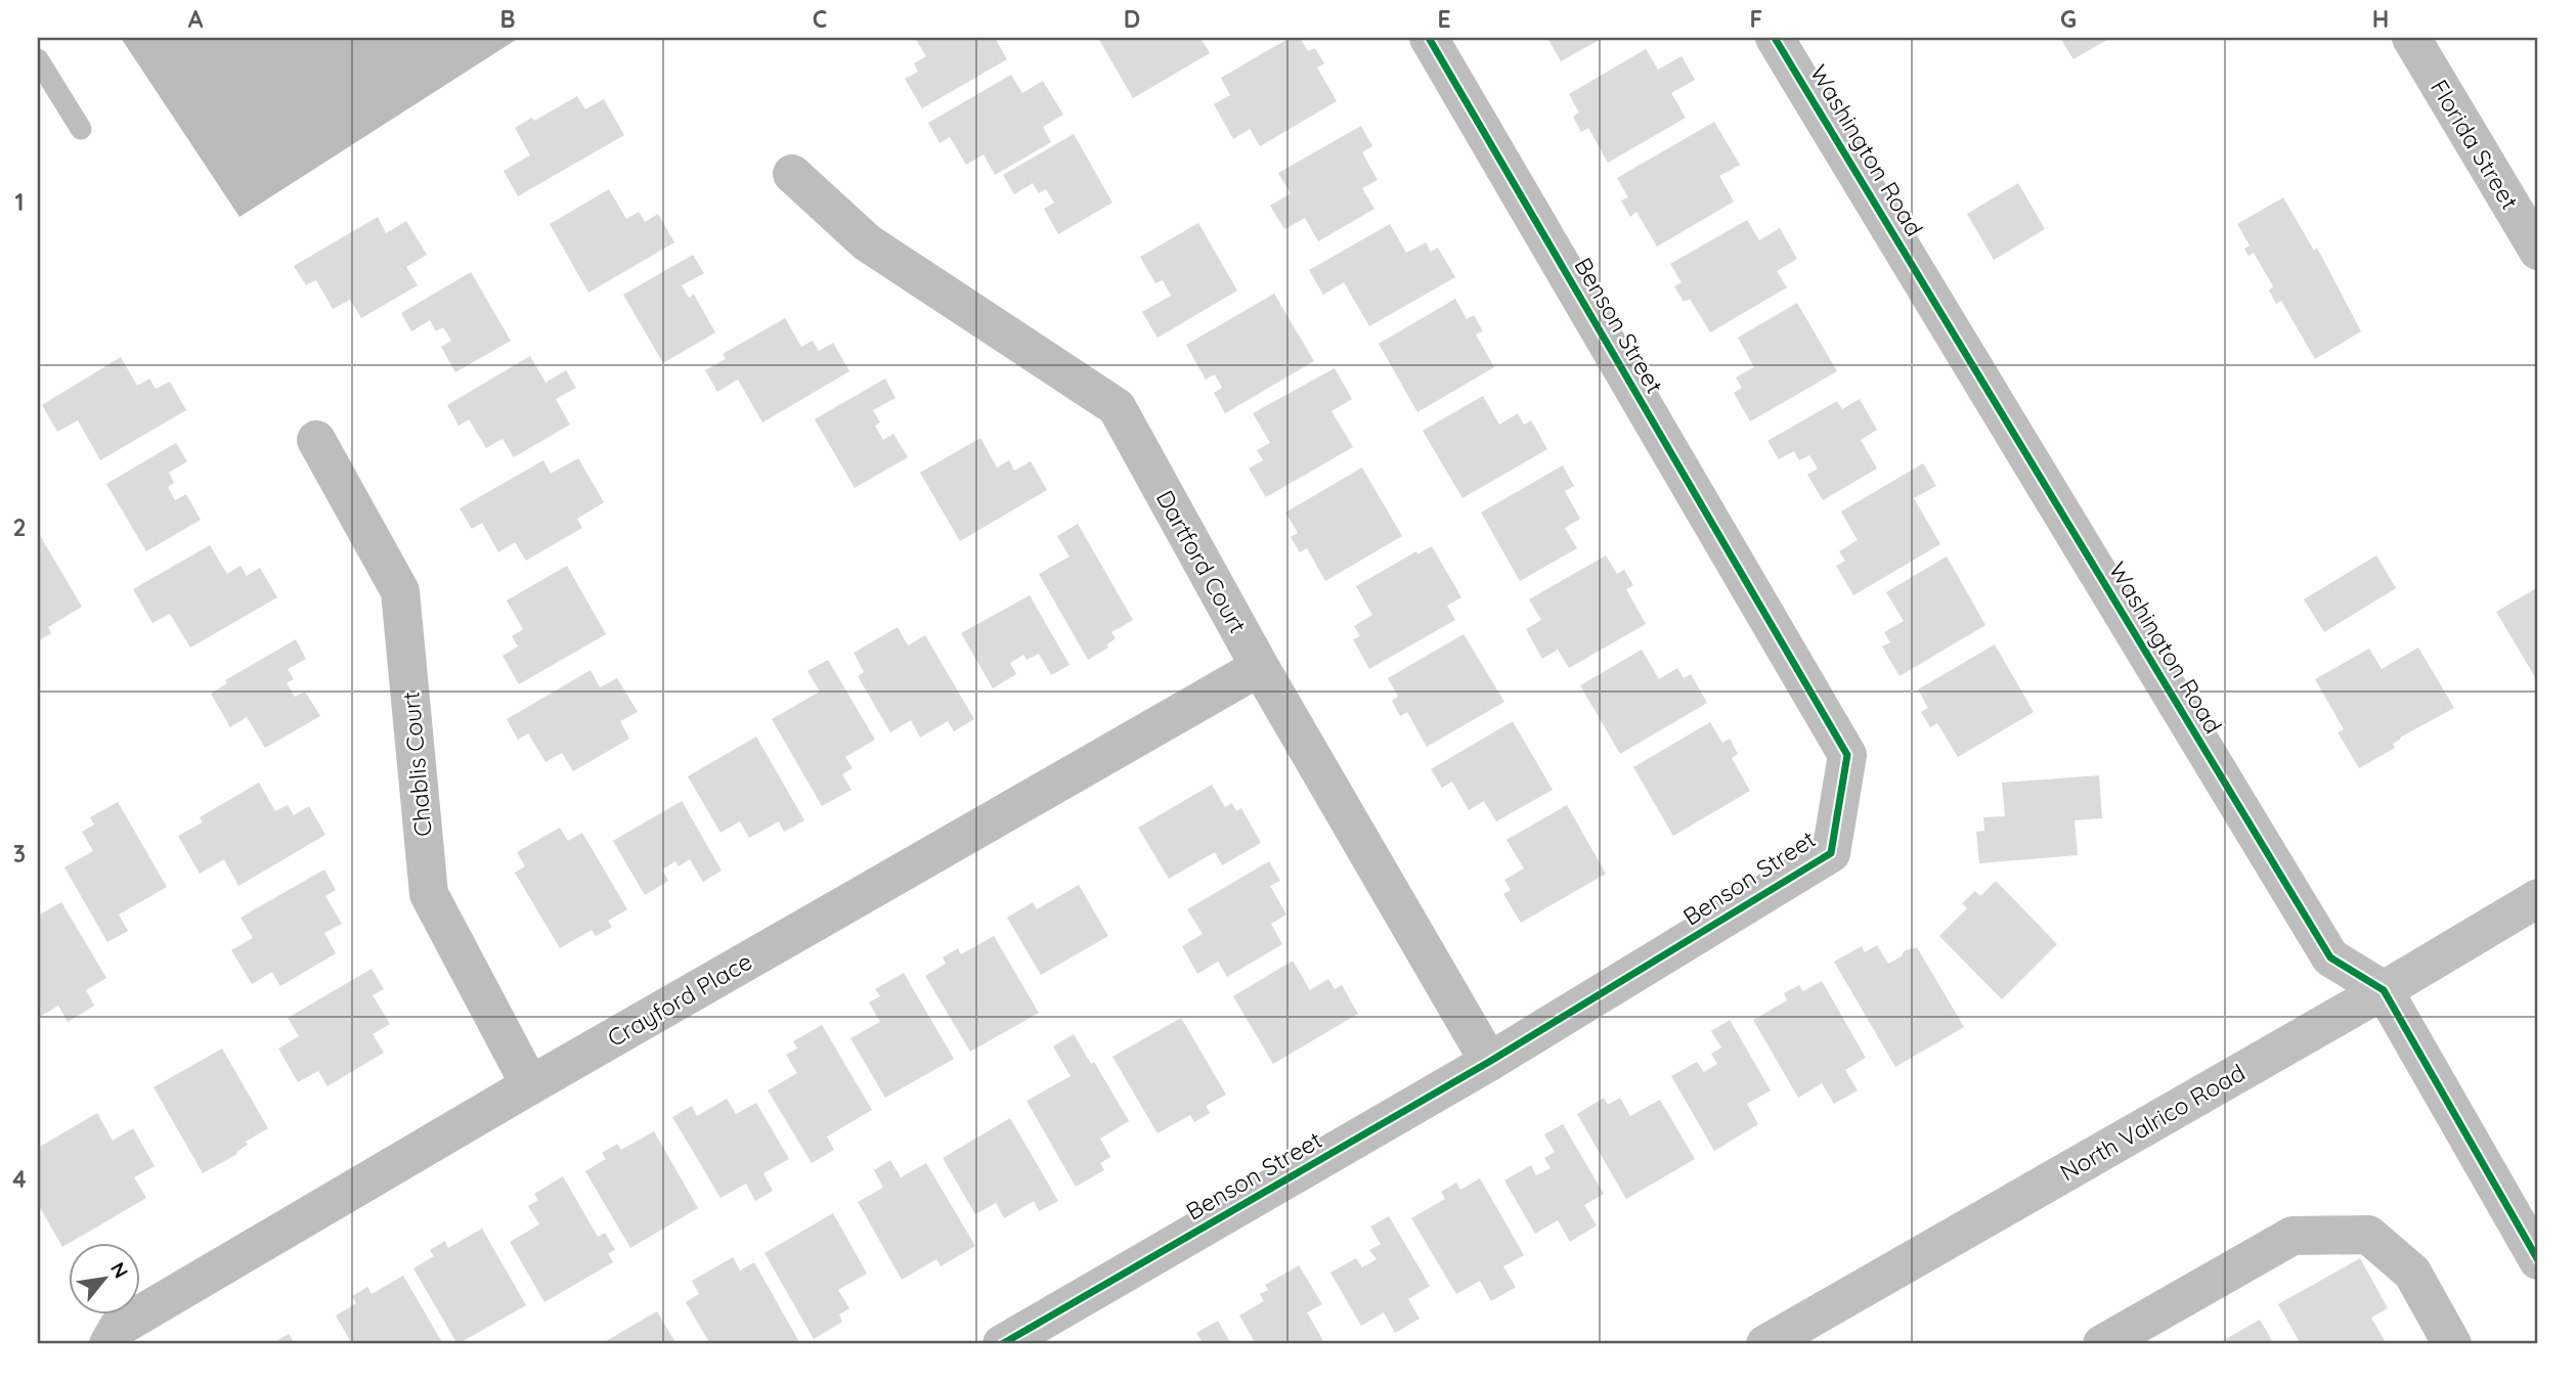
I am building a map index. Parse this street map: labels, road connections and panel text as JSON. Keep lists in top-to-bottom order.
{
  "streets": {
    "street": [
      "Florida Street",
      "Washington Road",
      "Benson Street",
      "Dartford Court",
      "Chablis Court",
      "Crayford Place",
      "North Valrico Road"
    ]
  },
  "crossings": [
    ["Washington Road", "North Valrico Road"],
    ["Benson Street", "Dartford Court"],
    ["Dartford Court", "Crayford Place"],
    ["Chablis Court", "Crayford Place"]
  ],
  "north": "top right",
  "grid": {
    "columns": [
      "A",
      "B",
      "C",
      "D",
      "E",
      "F",
      "G",
      "H"
    ],
    "rows": [
      "1",
      "2",
      "3",
      "4"
    ]
  }
}
